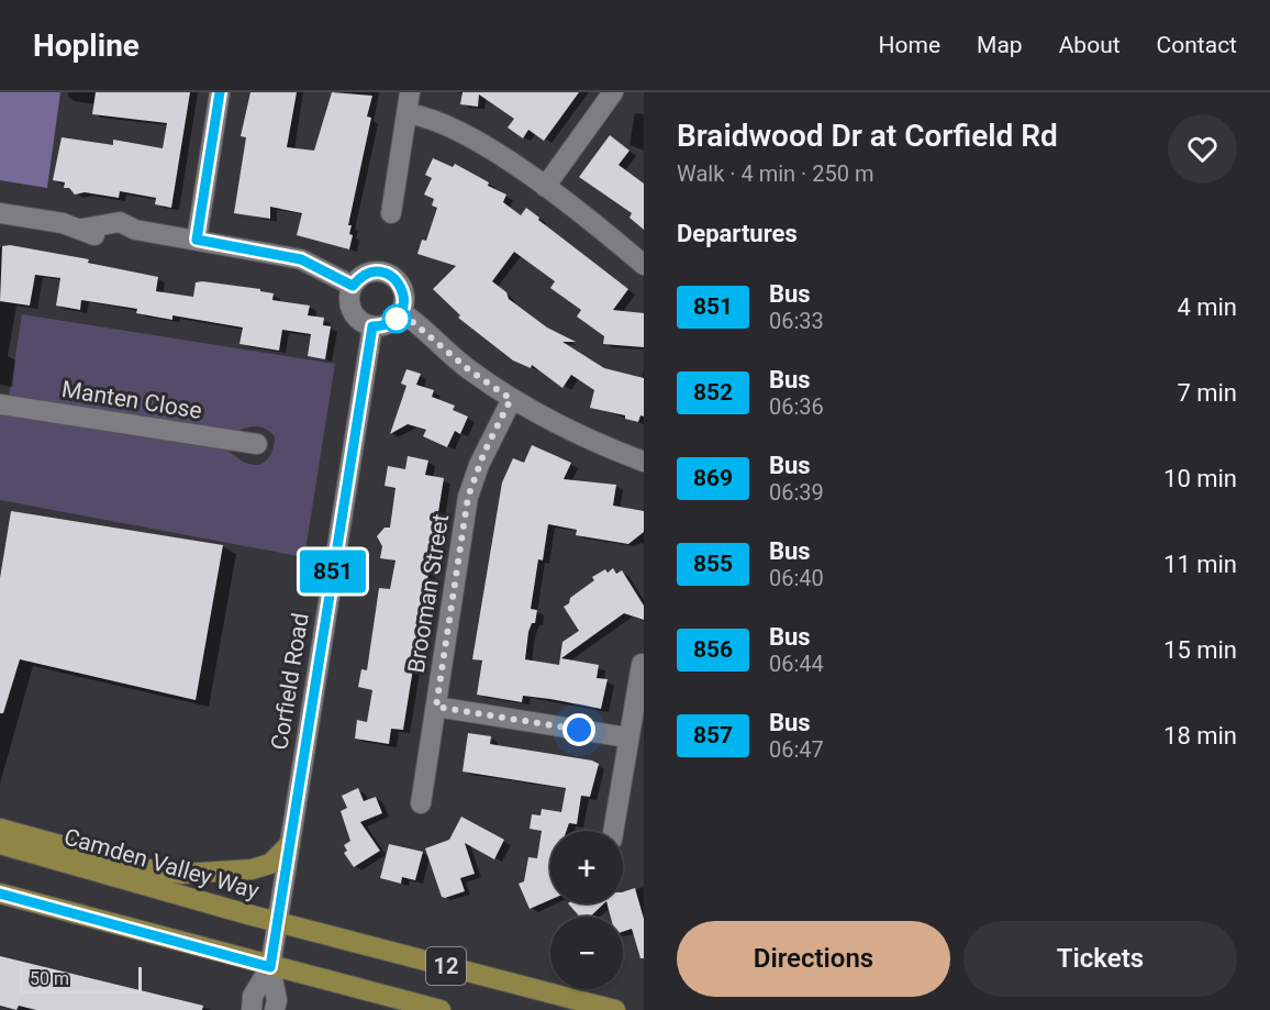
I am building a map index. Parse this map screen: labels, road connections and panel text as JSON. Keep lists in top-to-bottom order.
{
  "streets": {
    "main road": ["Camden Valley Way", "12"],
    "street": ["Manten Close", "Brooman Street", "Corfield Road"]
  },
  "crossings": [
    ["Corfield Road", "Camden Valley Way"],
    ["Corfield Road", "12"]
  ],
  "lines": ["bus line 851"],
  "scale_bar": "50 m",
  "page": {
    "header": "Hopline",
    "nav": [
      "Home",
      "Map",
      "About",
      "Contact"
    ],
    "on_map": "851",
    "heading": [
      ["Braidwood Dr at Corfield Rd", "Walk · 4 min · 250 m"],
      "Departures"
    ],
    "list": [
      {
        "mark": "851",
        "name": "Bus",
        "note": "06:33",
        "value": "4 min"
      },
      {
        "mark": "852",
        "name": "Bus",
        "note": "06:36",
        "value": "7 min"
      },
      {
        "mark": "869",
        "name": "Bus",
        "note": "06:39",
        "value": "10 min"
      },
      {
        "mark": "855",
        "name": "Bus",
        "note": "06:40",
        "value": "11 min"
      },
      {
        "mark": "856",
        "name": "Bus",
        "note": "06:44",
        "value": "15 min"
      },
      {
        "mark": "857",
        "name": "Bus",
        "note": "06:47",
        "value": "18 min"
      }
    ],
    "map_buttons": ["+", "−"],
    "buttons": ["Directions", "Tickets"],
    "scale": "50 m"
  }
}
